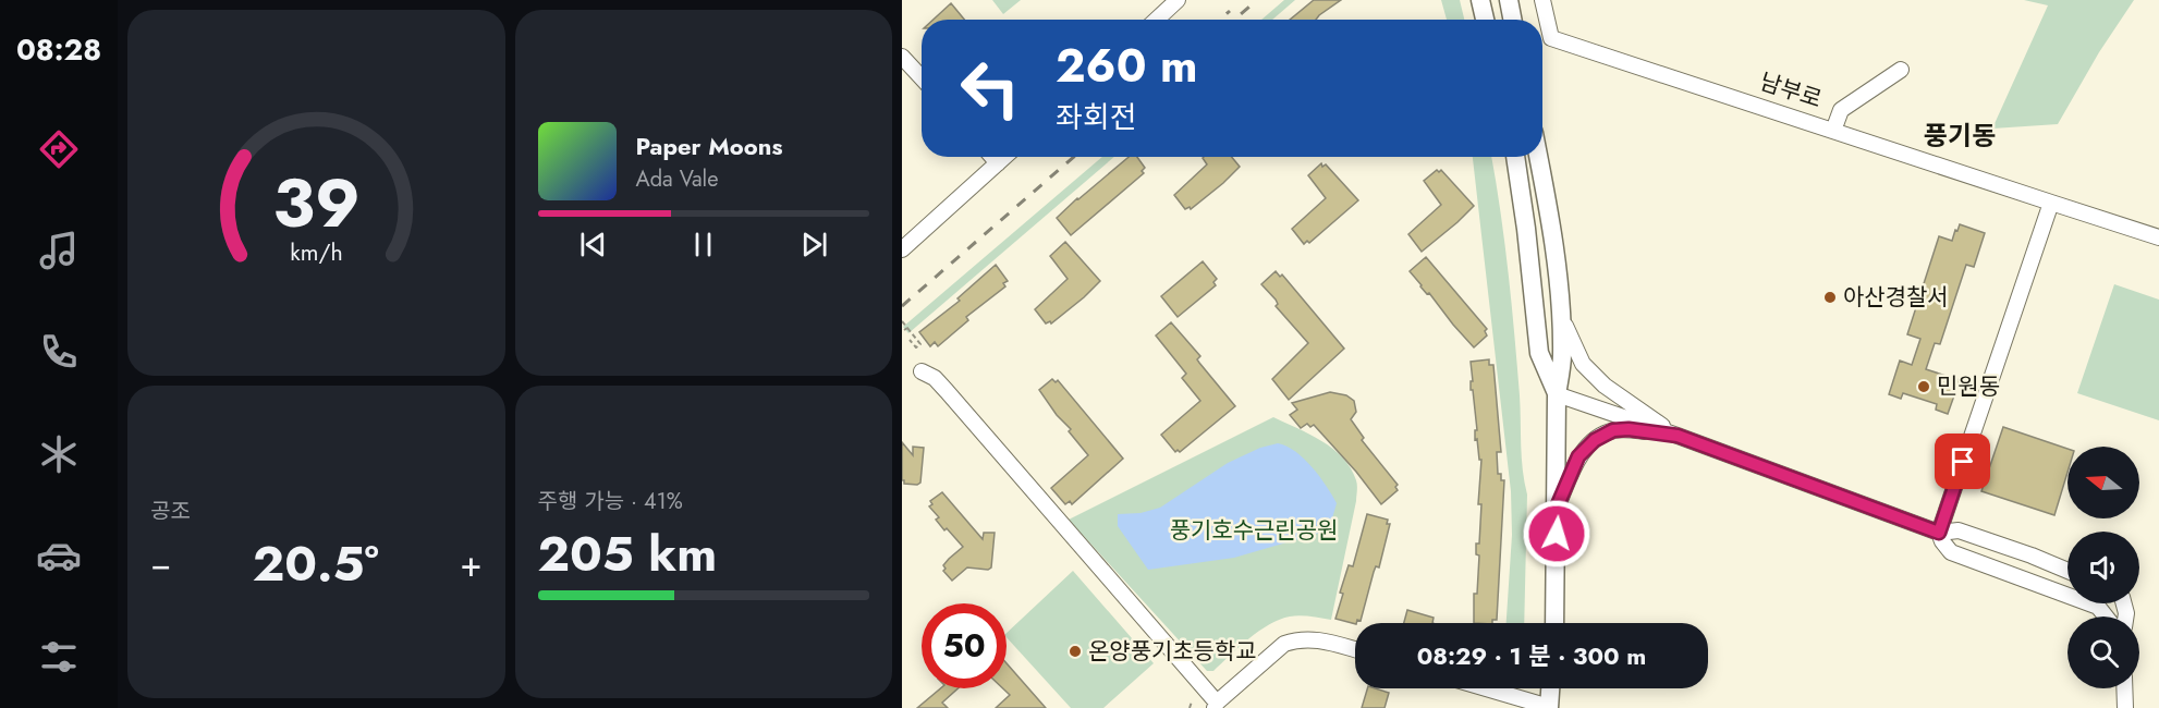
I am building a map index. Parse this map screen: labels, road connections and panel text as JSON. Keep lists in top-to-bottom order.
{
  "streets": {
    "street": ["남부로"]
  },
  "districts": ["풍기동"],
  "parks": ["풍기호수근린공원"],
  "places": ["아산경찰서", "민원동", "온양풍기초등학교"],
  "north": "left",
  "page": {
    "tabs": "08:28",
    "turn": ["260 m", "좌회전"],
    "song": ["Paper Moons", "Ada Vale"],
    "tile": [
      "공조",
      ["주행 가능 · 41%", "205 km"]
    ],
    "heat": ["−", "20.5°", "+"],
    "limit": "50",
    "trip": "08:29 · 1 분 · 300 m",
    "gauge": ["39", "km/h"]
  }
}
